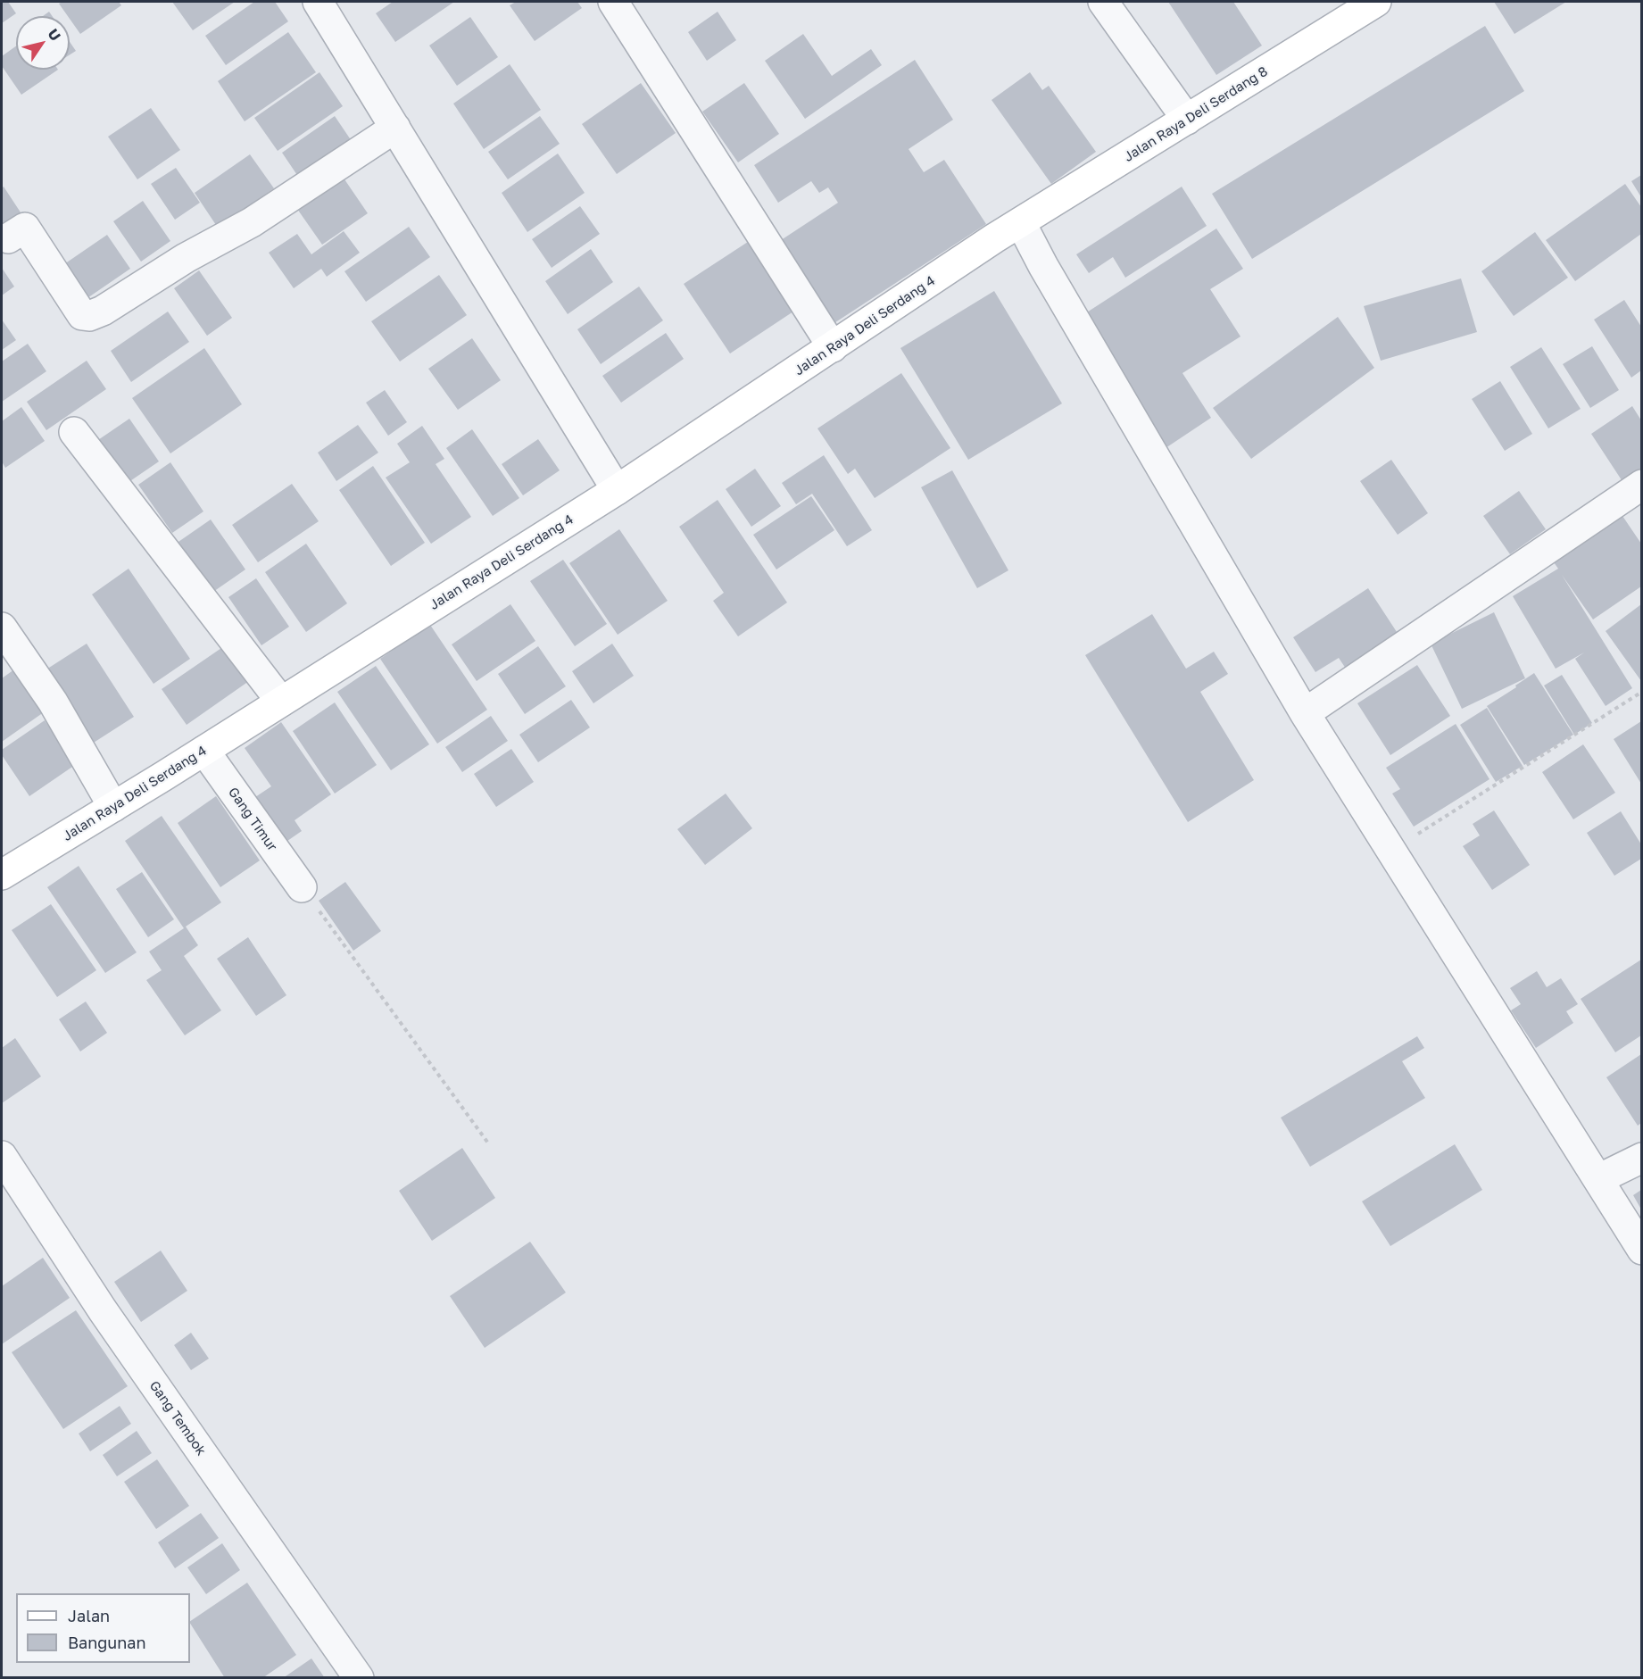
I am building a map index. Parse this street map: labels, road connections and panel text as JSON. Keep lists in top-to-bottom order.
{
  "streets": {
    "street": [
      "Jalan Raya Deli Serdang 8",
      "Jalan Raya Deli Serdang 4",
      "Gang Timur",
      "Gang Tembok"
    ]
  },
  "crossings": [
    ["Jalan Raya Deli Serdang 8", "Jalan Raya Deli Serdang 4"],
    ["Jalan Raya Deli Serdang 4", "Gang Timur"]
  ],
  "legend": ["Jalan", "Bangunan"],
  "north": "top right"
}
